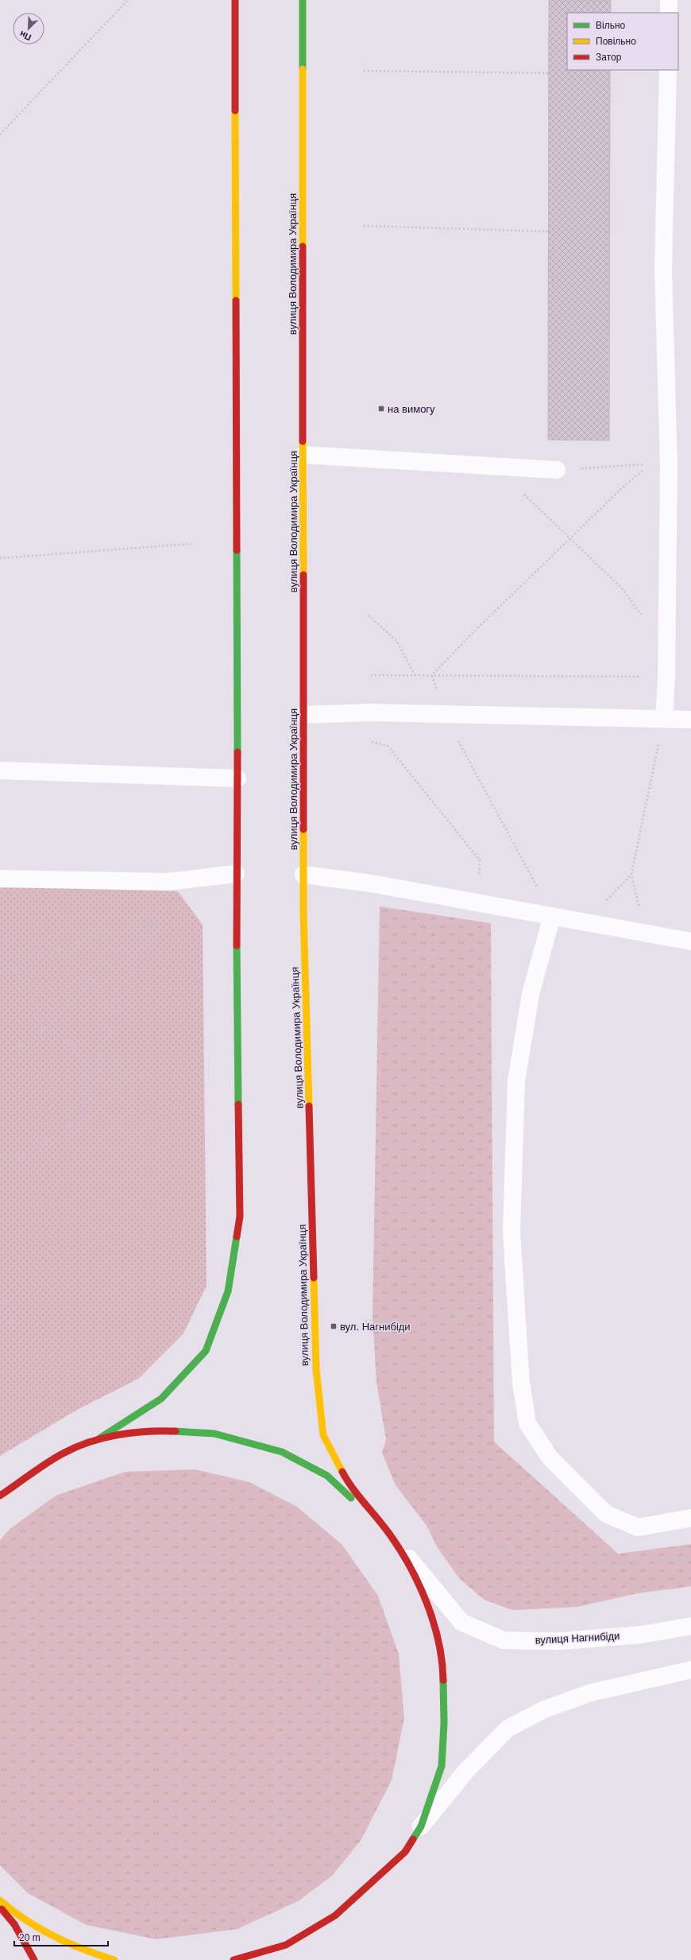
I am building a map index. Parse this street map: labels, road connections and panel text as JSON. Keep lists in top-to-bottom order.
{
  "streets": {
    "street": ["вулиця Володимира Українця", "вулиця Нагнибіди"]
  },
  "crossings": [
    ["вулиця Володимира Українця", "вулиця Нагнибіди"]
  ],
  "places": {
    "transit": ["на вимогу", "вул. Нагнибіди"]
  },
  "legend": ["Вільно", "Повільно", "Затор"],
  "scale_bar": "20 m",
  "north": "bottom left"
}
